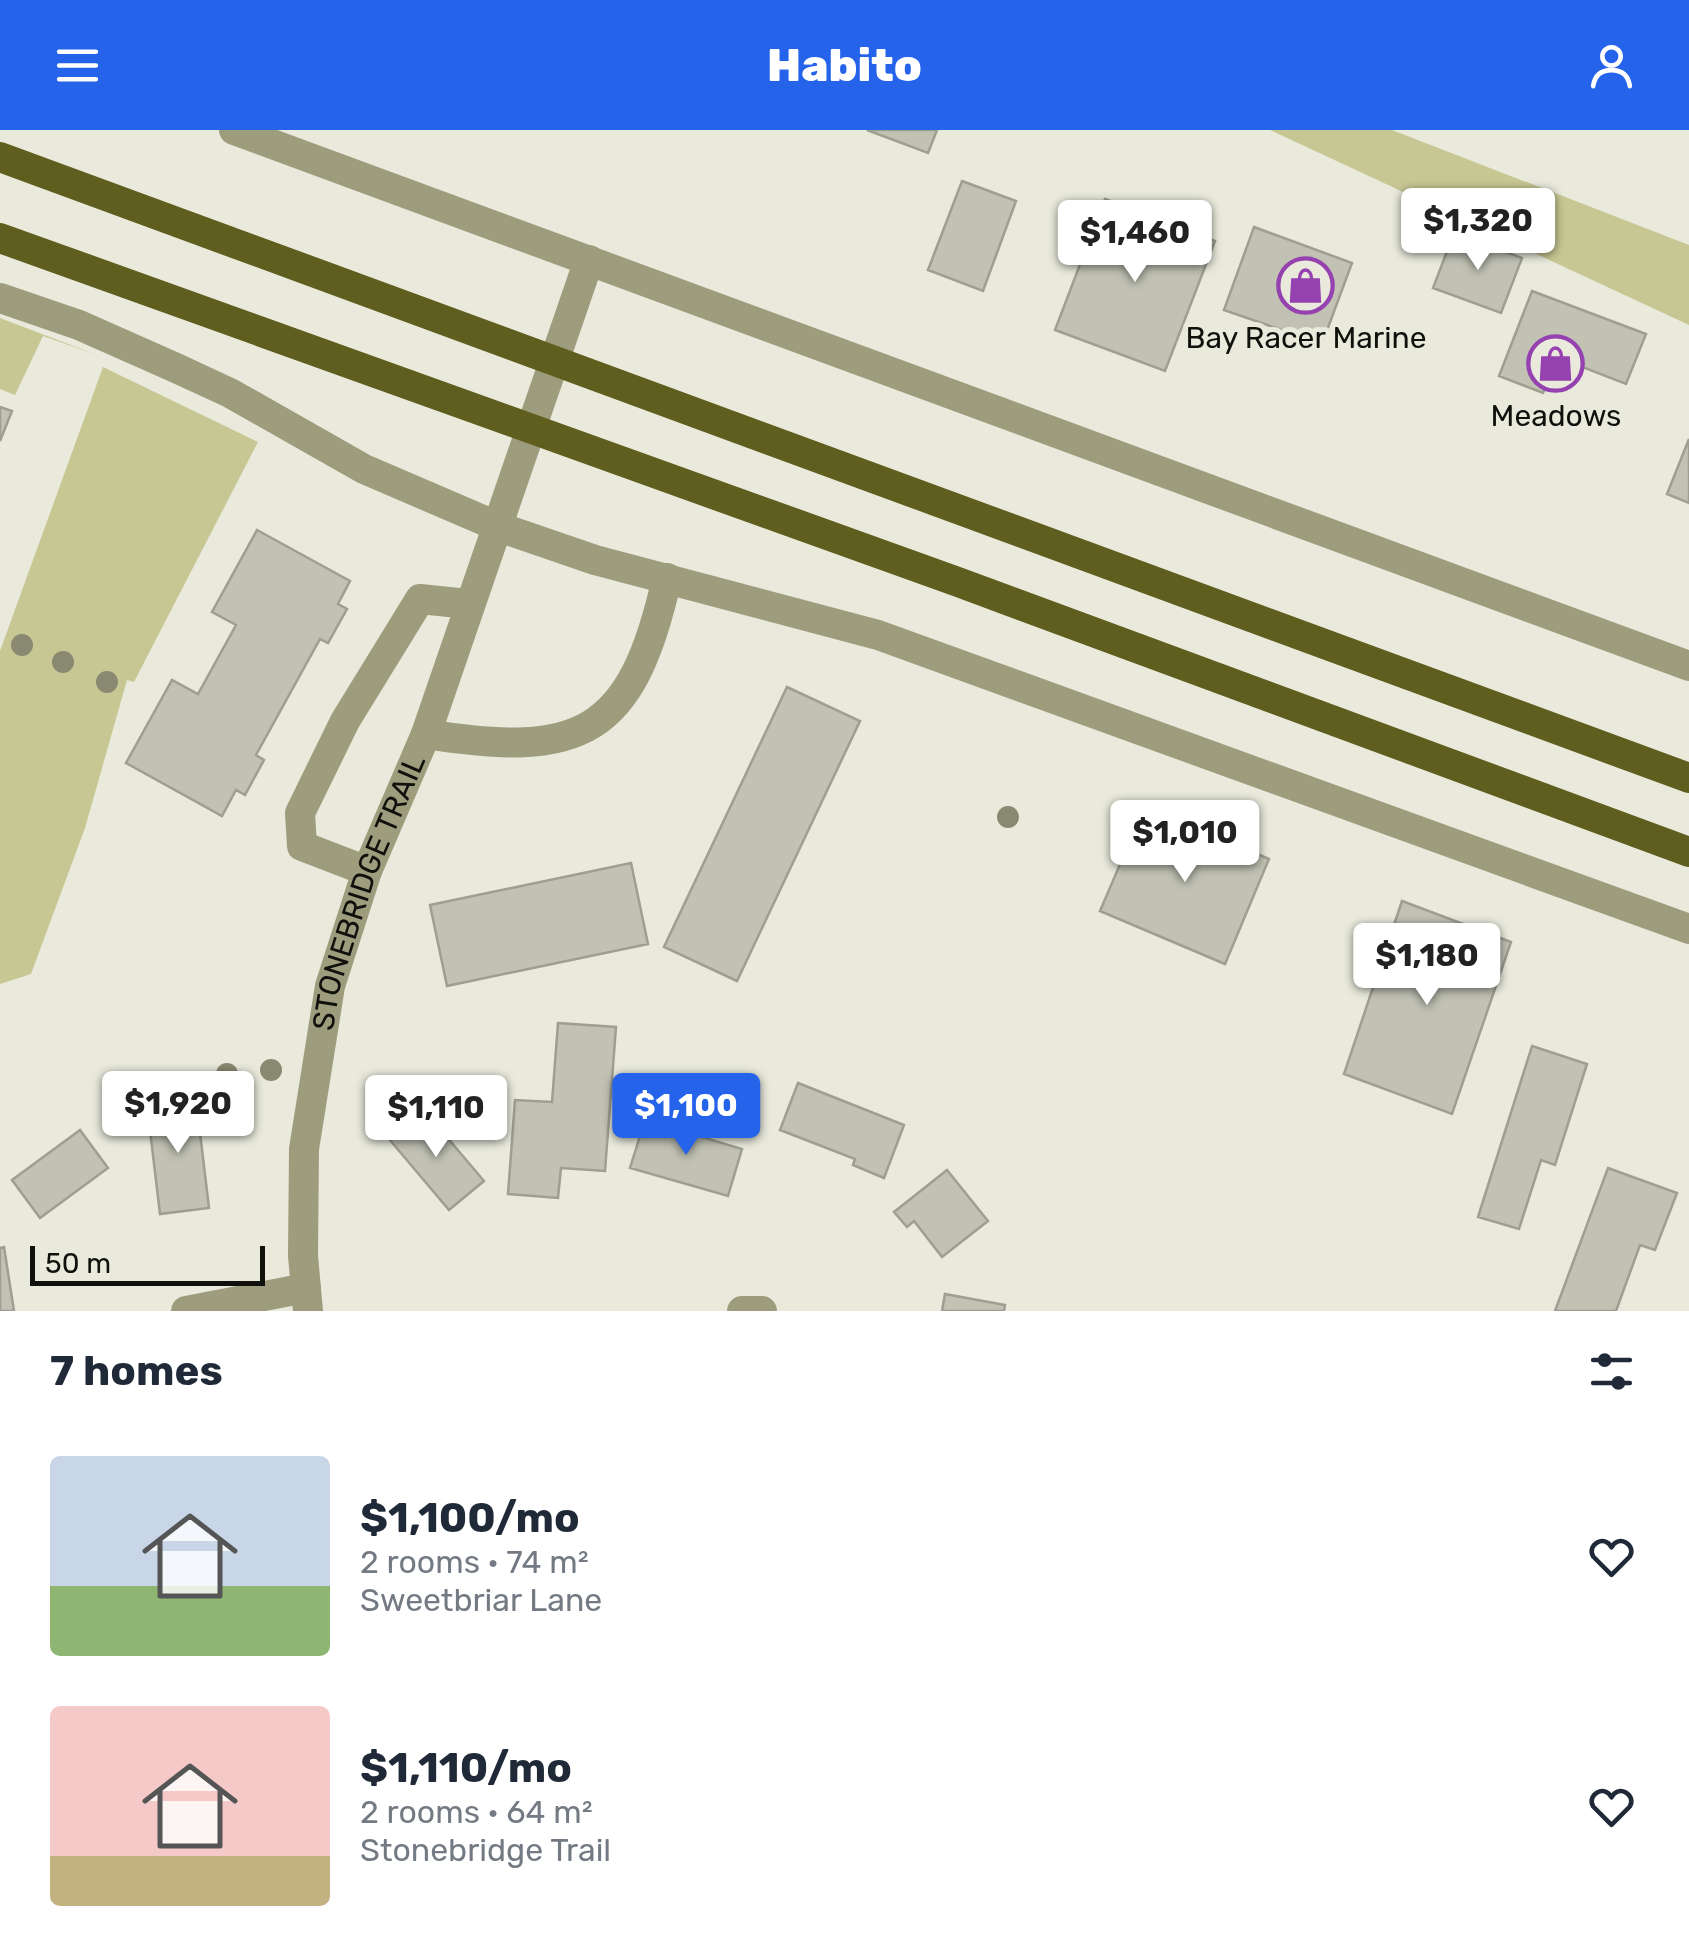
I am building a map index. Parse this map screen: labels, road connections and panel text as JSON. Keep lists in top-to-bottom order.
{
  "streets": {
    "street": ["STONEBRIDGE TRAIL"]
  },
  "places": {
    "shop": ["Bay Racer Marine", "Meadows"]
  },
  "scale_bar": "50 m",
  "page": {
    "header": "Habito",
    "price": [
      "$1,320",
      "$1,460",
      "$1,010",
      "$1,180",
      "$1,920",
      "$1,100",
      "$1,110"
    ],
    "scale": "50 m",
    "heading": "7 homes",
    "list": [
      {
        "name": "$1,100/mo",
        "note": "2 rooms · 74 m² · Sweetbriar Lane"
      },
      {
        "name": "$1,110/mo",
        "note": "2 rooms · 64 m² · Stonebridge Trail"
      }
    ]
  }
}
